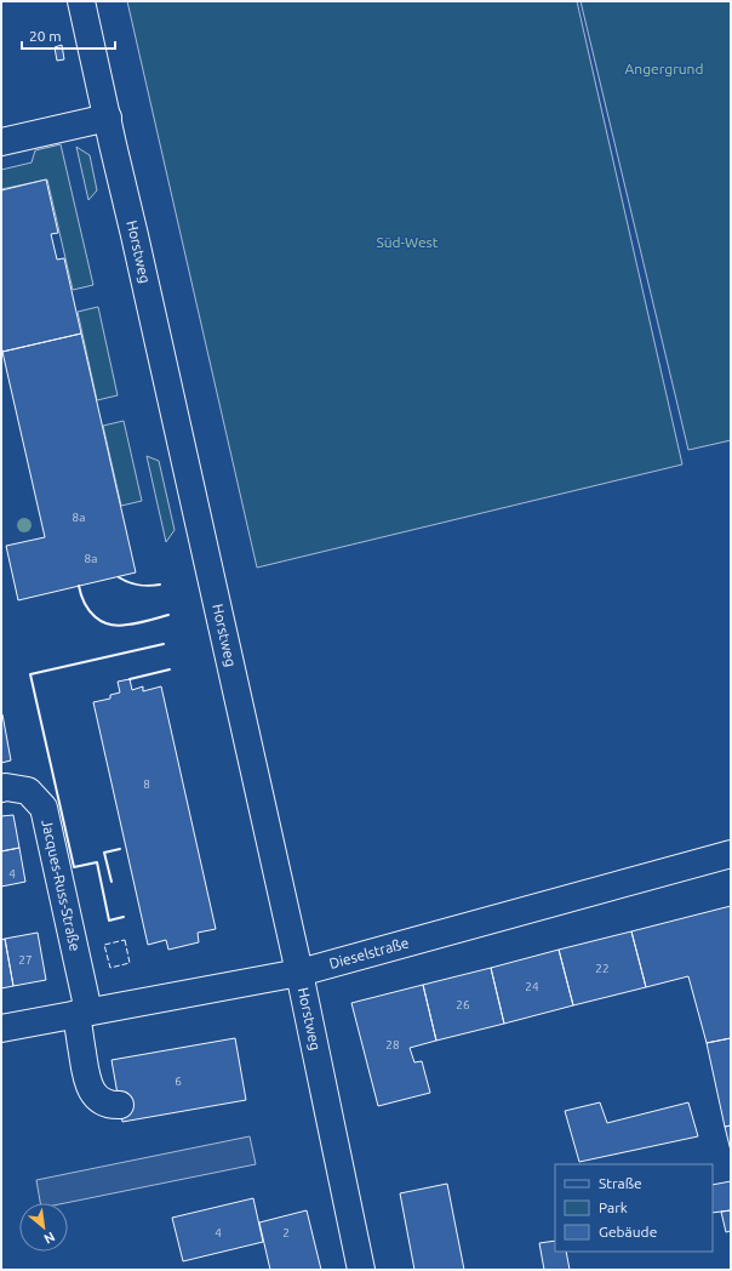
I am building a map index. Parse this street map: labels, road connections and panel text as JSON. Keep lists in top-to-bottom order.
{
  "streets": {
    "street": ["Horstweg", "Jacques-Russ-Straße", "Dieselstraße"]
  },
  "crossings": [
    ["Horstweg", "Dieselstraße"],
    ["Jacques-Russ-Straße", "Dieselstraße"]
  ],
  "parks": ["Angergrund", "Süd-West"],
  "house_numbers": [
    "8a",
    "8a",
    "8",
    "4",
    "27",
    "22",
    "24",
    "26",
    "28",
    "6",
    "4",
    "2"
  ],
  "legend": ["Straße", "Park", "Gebäude"],
  "scale_bar": "20 m",
  "north": "bottom right"
}
